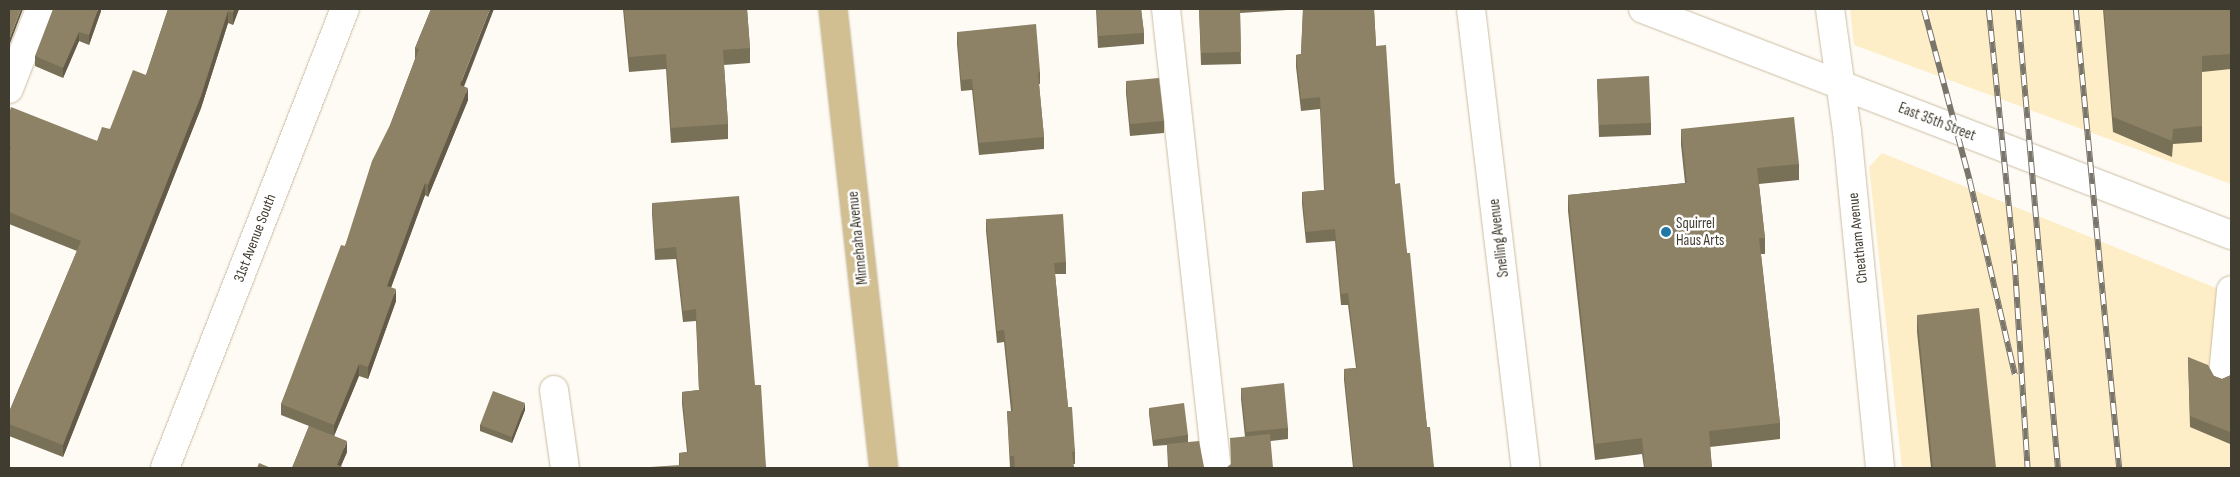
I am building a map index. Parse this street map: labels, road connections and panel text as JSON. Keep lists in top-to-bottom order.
{
  "streets": {
    "main road": ["Minnehaha Avenue"],
    "street": [
      "East 35th Street",
      "31st Avenue South",
      "Snelling Avenue",
      "Cheatham Avenue"
    ]
  },
  "crossings": [
    ["East 35th Street", "Cheatham Avenue"]
  ],
  "places": ["Squirrel Haus Arts"]
}
